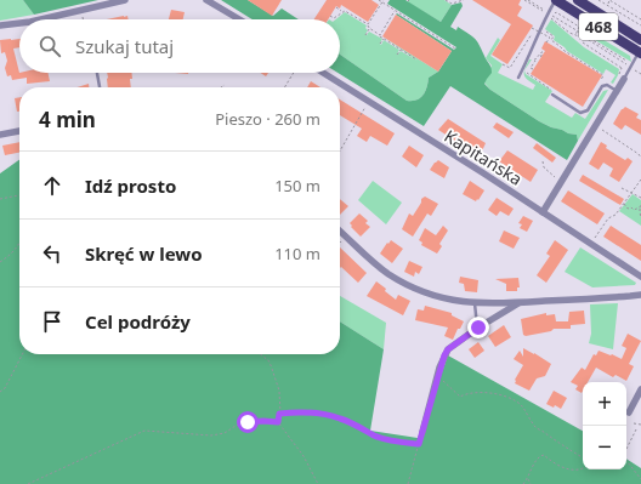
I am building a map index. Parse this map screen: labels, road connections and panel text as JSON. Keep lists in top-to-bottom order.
{
  "streets": {
    "main road": ["468"],
    "street": ["Kapitańska"]
  },
  "page": {
    "search": "Szukaj tutaj",
    "heading": ["4 min", "Pieszo · 260 m"],
    "list": [
      ["Idź prosto", "150 m"],
      ["Skręć w lewo", "110 m"],
      "Cel podróży"
    ],
    "map_buttons": ["+", "−"]
  }
}
